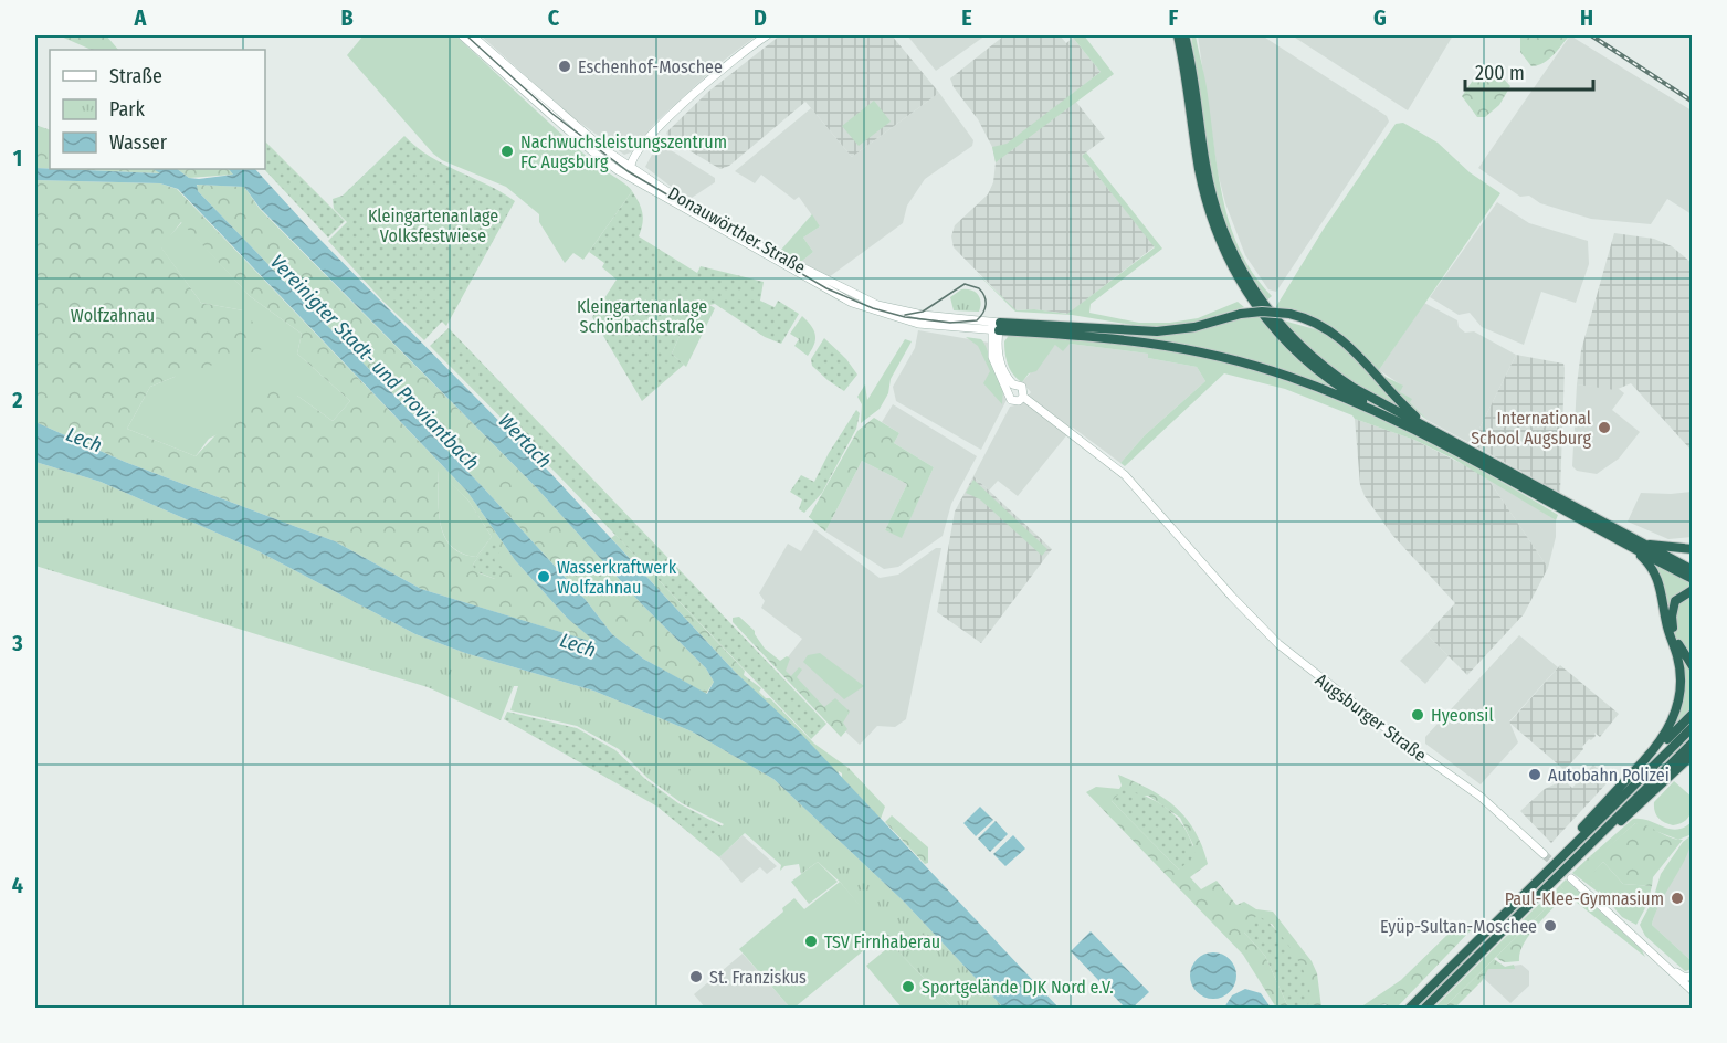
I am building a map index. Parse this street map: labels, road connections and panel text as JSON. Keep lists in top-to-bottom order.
{
  "streets": {
    "main road": ["Donauwörther Straße", "Augsburger Straße"]
  },
  "water": ["Vereinigter Stadt- und Proviantbach", "Lech", "Wertach"],
  "parks": ["Kleingartenanlage Volksfestwiese", "Kleingartenanlage Schönbachstraße", "Wolfzahnau"],
  "places": [
    "Eschenhof-Moschee",
    "Nachwuchsleistungszentrum FC Augsburg",
    "International School Augsburg",
    "Wasserkraftwerk Wolfzahnau",
    "Hyeonsil",
    "Autobahn Polizei",
    "Paul-Klee-Gymnasium",
    "Eyüp-Sultan-Moschee",
    "TSV Firnhaberau",
    "St. Franziskus",
    "Sportgelände DJK Nord e.V."
  ],
  "legend": ["Straße", "Park", "Wasser"],
  "scale_bar": "200 m",
  "grid": {
    "columns": [
      "A",
      "B",
      "C",
      "D",
      "E",
      "F",
      "G",
      "H"
    ],
    "rows": [
      "1",
      "2",
      "3",
      "4"
    ]
  }
}
